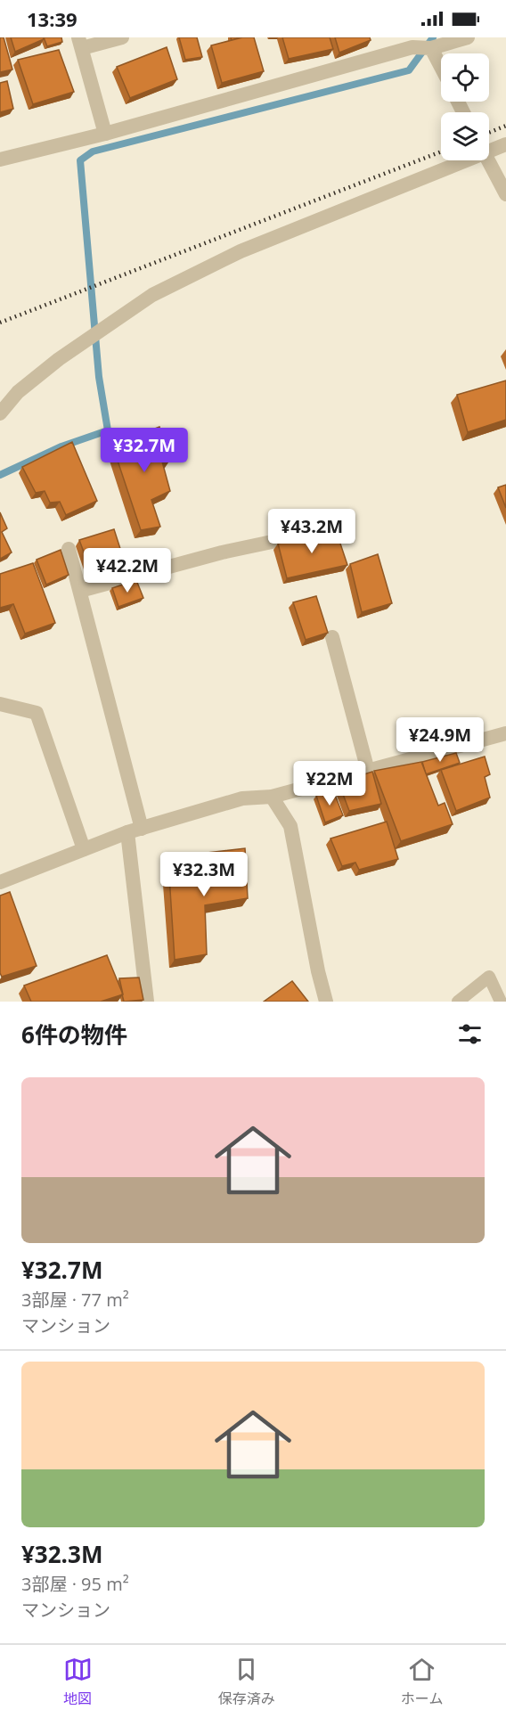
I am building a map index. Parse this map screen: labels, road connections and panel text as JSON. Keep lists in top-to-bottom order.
{
  "page": {
    "status": "13:39",
    "price": [
      "¥32.7M",
      "¥43.2M",
      "¥42.2M",
      "¥24.9M",
      "¥22M",
      "¥32.3M"
    ],
    "heading": "6件の物件",
    "list": [
      {
        "name": "¥32.7M",
        "note": "3部屋 · 77 m² · マンション"
      },
      {
        "name": "¥32.3M",
        "note": "3部屋 · 95 m² · マンション"
      }
    ],
    "tabs": ["地図", "保存済み", "ホーム"]
  }
}
